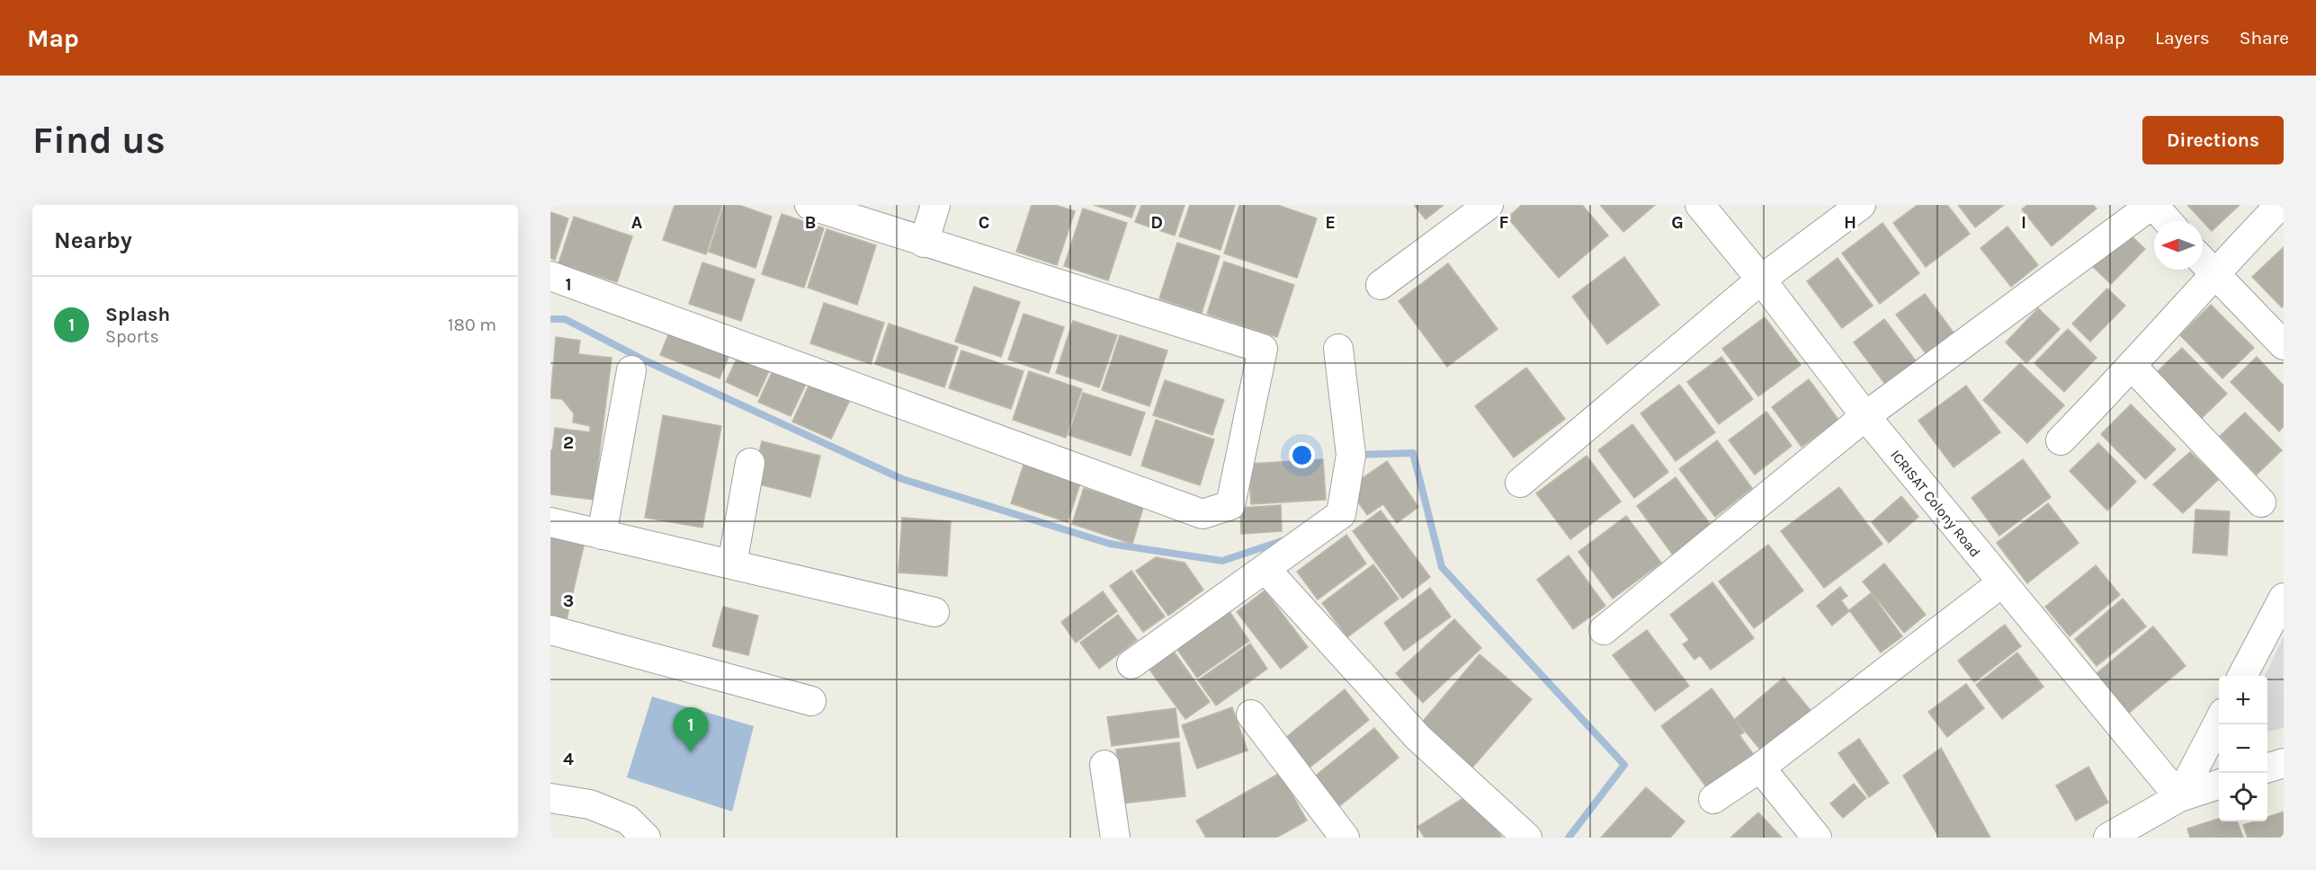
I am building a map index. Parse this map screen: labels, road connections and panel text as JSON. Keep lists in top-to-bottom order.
{
  "streets": {
    "street": ["ICRISAT Colony Road"]
  },
  "north": "left",
  "page": {
    "header": "Map",
    "nav": ["Map", "Layers", "Share"],
    "buttons": "Directions",
    "title": "Find us",
    "heading": "Nearby",
    "list": [
      {
        "mark": "1",
        "name": "Splash",
        "note": "Sports",
        "value": "180 m"
      }
    ],
    "map_buttons": ["+", "−"],
    "pins": "1"
  },
  "grid": {
    "columns": [
      "A",
      "B",
      "C",
      "D",
      "E",
      "F",
      "G",
      "H",
      "I"
    ],
    "rows": [
      "1",
      "2",
      "3",
      "4"
    ]
  }
}
